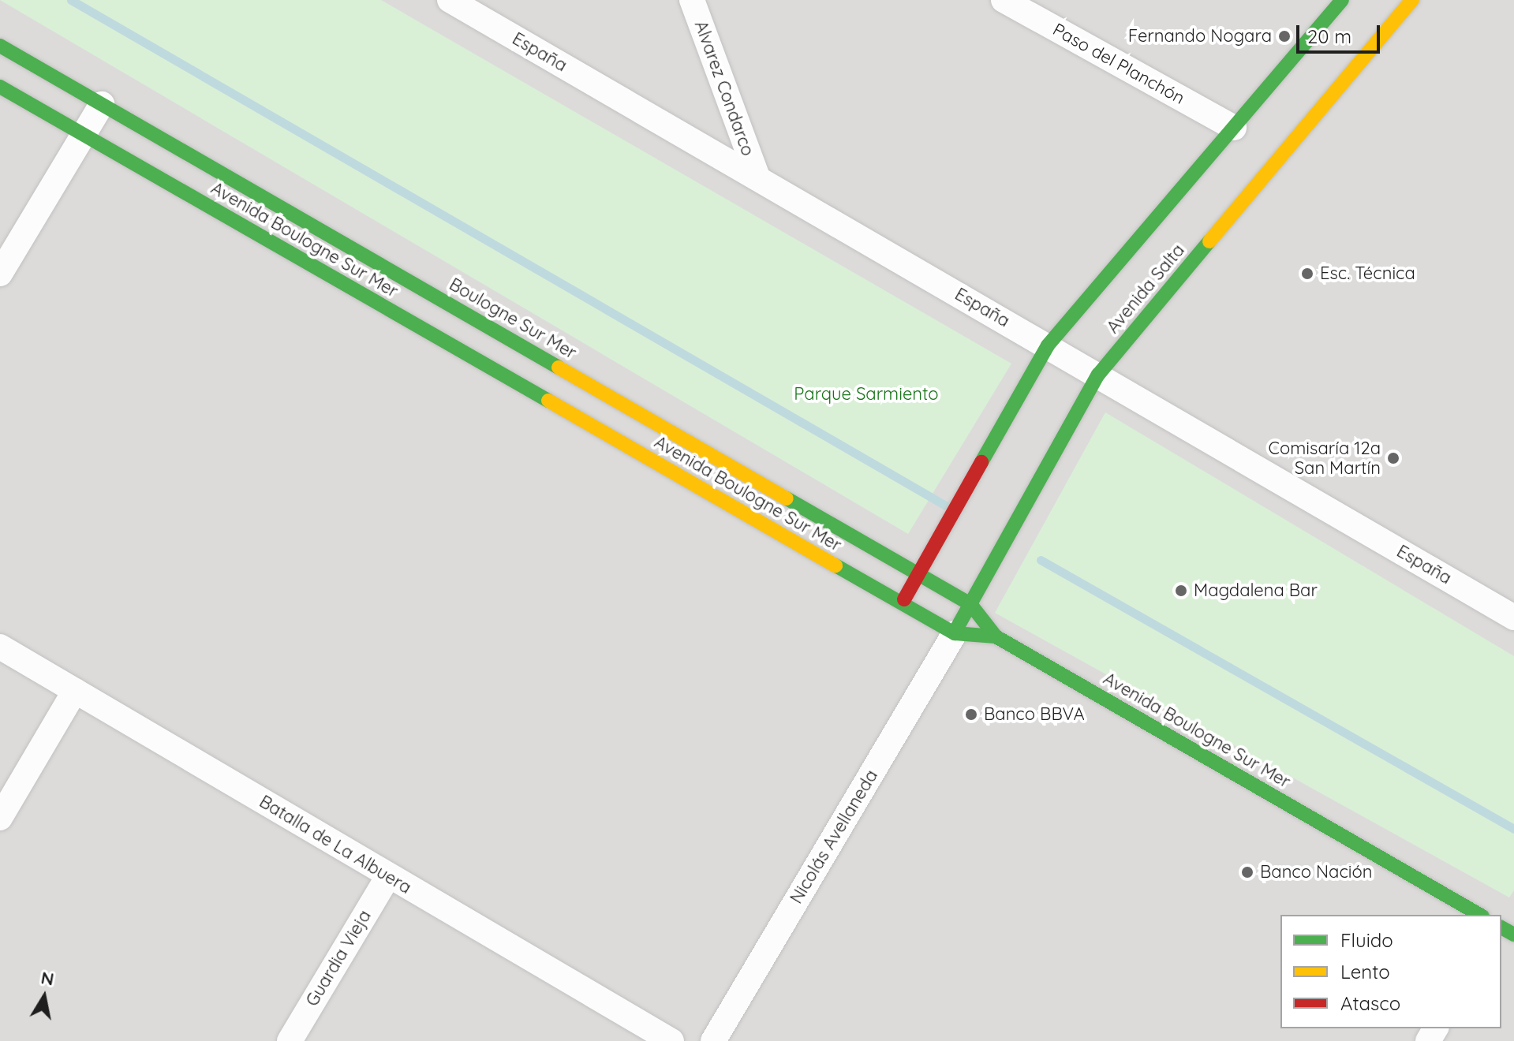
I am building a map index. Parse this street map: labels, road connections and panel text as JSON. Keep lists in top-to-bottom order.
{
  "streets": {
    "main road": ["Avenida Boulogne Sur Mer", "Avenida Salta", "Boulogne Sur Mer"],
    "street": [
      "España",
      "Paso del Planchón",
      "Alvarez Condarco",
      "Nicolás Avellaneda",
      "Batalla de La Albuera",
      "Guardia Vieja"
    ]
  },
  "crossings": [
    ["España", "Alvarez Condarco"],
    ["España", "Avenida Salta"],
    ["Avenida Boulogne Sur Mer", "Avenida Salta"],
    ["Avenida Boulogne Sur Mer", "Boulogne Sur Mer"],
    ["Avenida Boulogne Sur Mer", "Nicolás Avellaneda"],
    ["Avenida Salta", "Boulogne Sur Mer"],
    ["Avenida Salta", "Nicolás Avellaneda"],
    ["Batalla de La Albuera", "Guardia Vieja"]
  ],
  "parks": ["Parque Sarmiento"],
  "places": [
    "Fernando Nogara",
    "Esc. Técnica",
    "Comisaría 12a San Martín",
    "Magdalena Bar",
    "Banco BBVA",
    "Banco Nación"
  ],
  "legend": ["Fluido", "Lento", "Atasco"],
  "scale_bar": "20 m",
  "north": "top"
}
